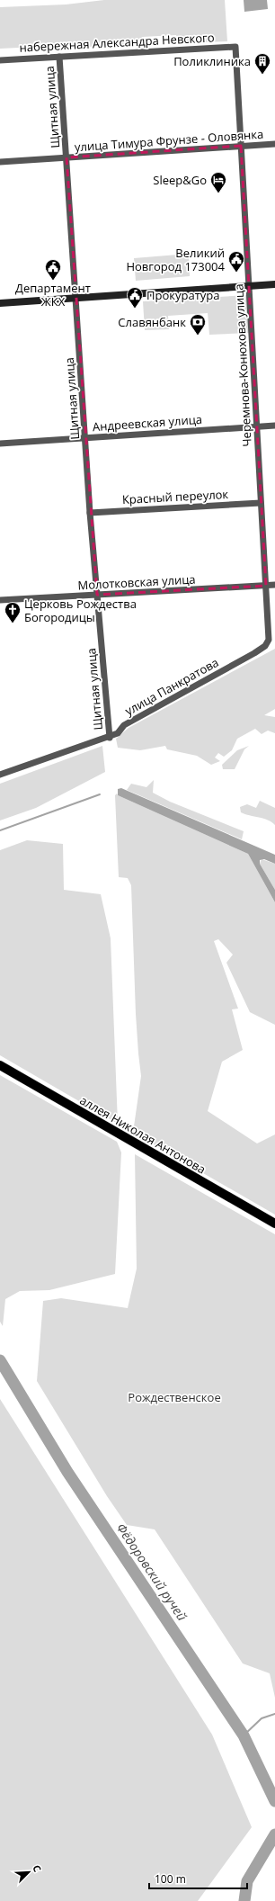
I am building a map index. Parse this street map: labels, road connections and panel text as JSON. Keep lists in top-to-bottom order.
{
  "streets": {
    "main road": ["аллея Николая Антонова"],
    "street": [
      "набережная Александра Невского",
      "Щитная улица",
      "улица Тимура Фрунзе - Оловянка",
      "Черемнова-Конюхова улица",
      "Андреевская улица",
      "Красный переулок",
      "Молотковская улица",
      "улица Панкратова"
    ]
  },
  "crossings": [
    ["набережная Александра Невского", "Щитная улица"],
    ["набережная Александра Невского", "Черемнова-Конюхова улица"],
    ["Щитная улица", "улица Тимура Фрунзе - Оловянка"],
    ["Щитная улица", "Андреевская улица"],
    ["Щитная улица", "Красный переулок"],
    ["Щитная улица", "Молотковская улица"],
    ["Щитная улица", "улица Панкратова"],
    ["улица Тимура Фрунзе - Оловянка", "Черемнова-Конюхова улица"],
    ["Черемнова-Конюхова улица", "Андреевская улица"],
    ["Черемнова-Конюхова улица", "Красный переулок"],
    ["Черемнова-Конюхова улица", "Молотковская улица"],
    ["Черемнова-Конюхова улица", "улица Панкратова"]
  ],
  "water": ["Фёдоровский ручей"],
  "parks": ["Рождественское"],
  "places": {
    "building": ["Поликлиника"],
    "hotel": ["Sleep&Go"],
    "public building": ["Великий Новгород 173004", "Департамент ЖКХ", "Прокуратура"],
    "bank": ["Славянбанк"],
    "church": ["Церковь Рождества Богородицы"]
  },
  "scale_bar": "100 m",
  "north": "top right"
}
